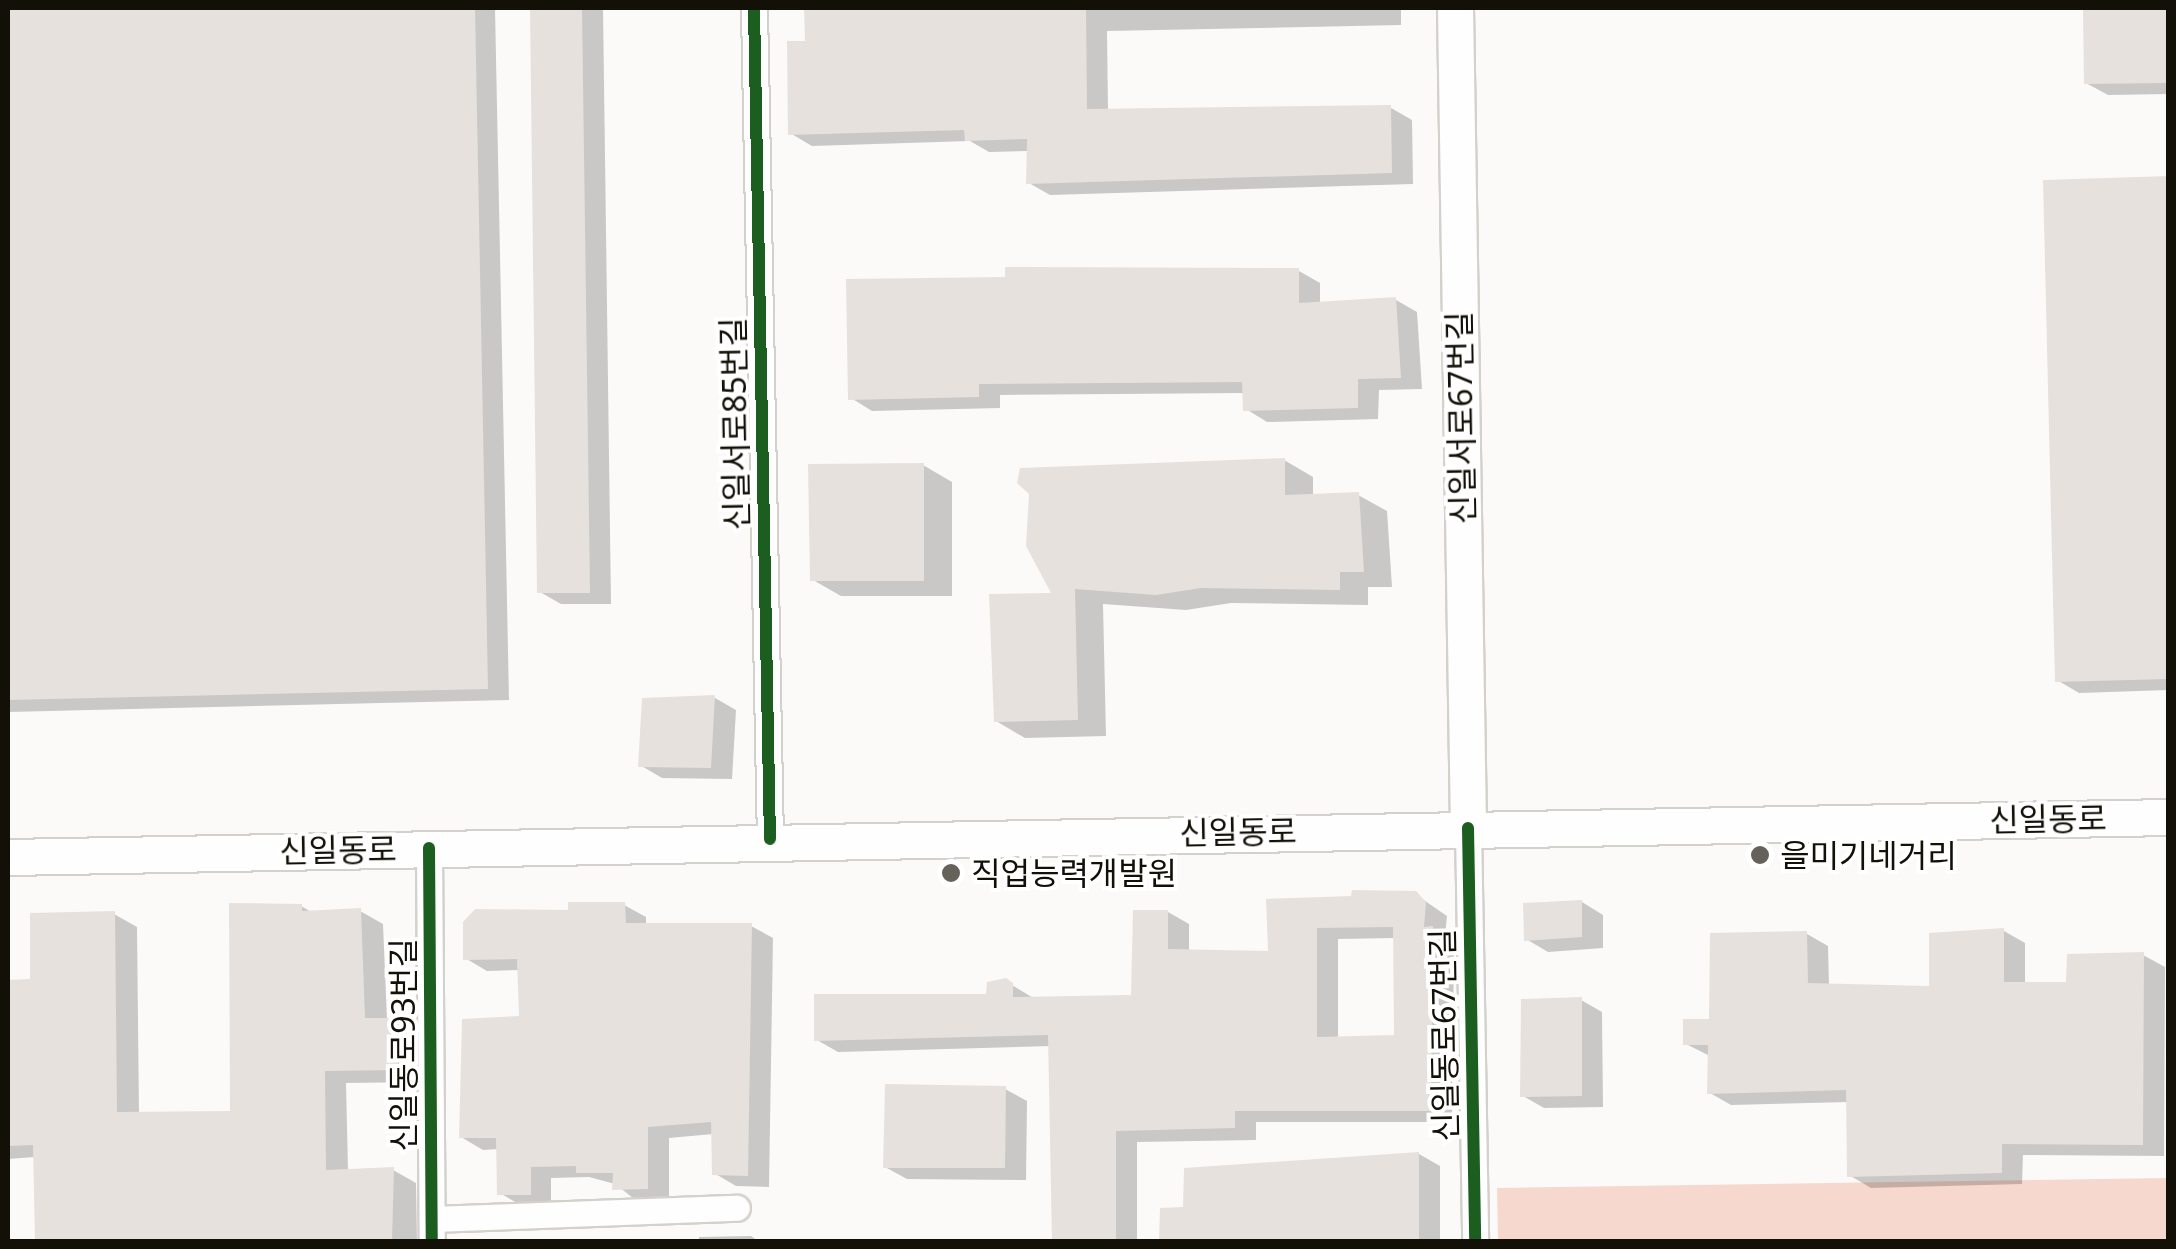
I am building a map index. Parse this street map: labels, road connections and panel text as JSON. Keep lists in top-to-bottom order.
{
  "streets": {
    "main road": ["신일서로67번길", "신일동로"],
    "street": ["신일서로85번길", "신일동로67번길", "신일동로93번길"]
  },
  "crossings": [
    ["신일서로67번길", "신일동로"],
    ["신일서로67번길", "신일동로67번길"],
    ["신일서로85번길", "신일동로"],
    ["신일동로", "신일동로67번길"],
    ["신일동로", "신일동로93번길"]
  ],
  "places": ["을미기네거리", "직업능력개발원"]
}
